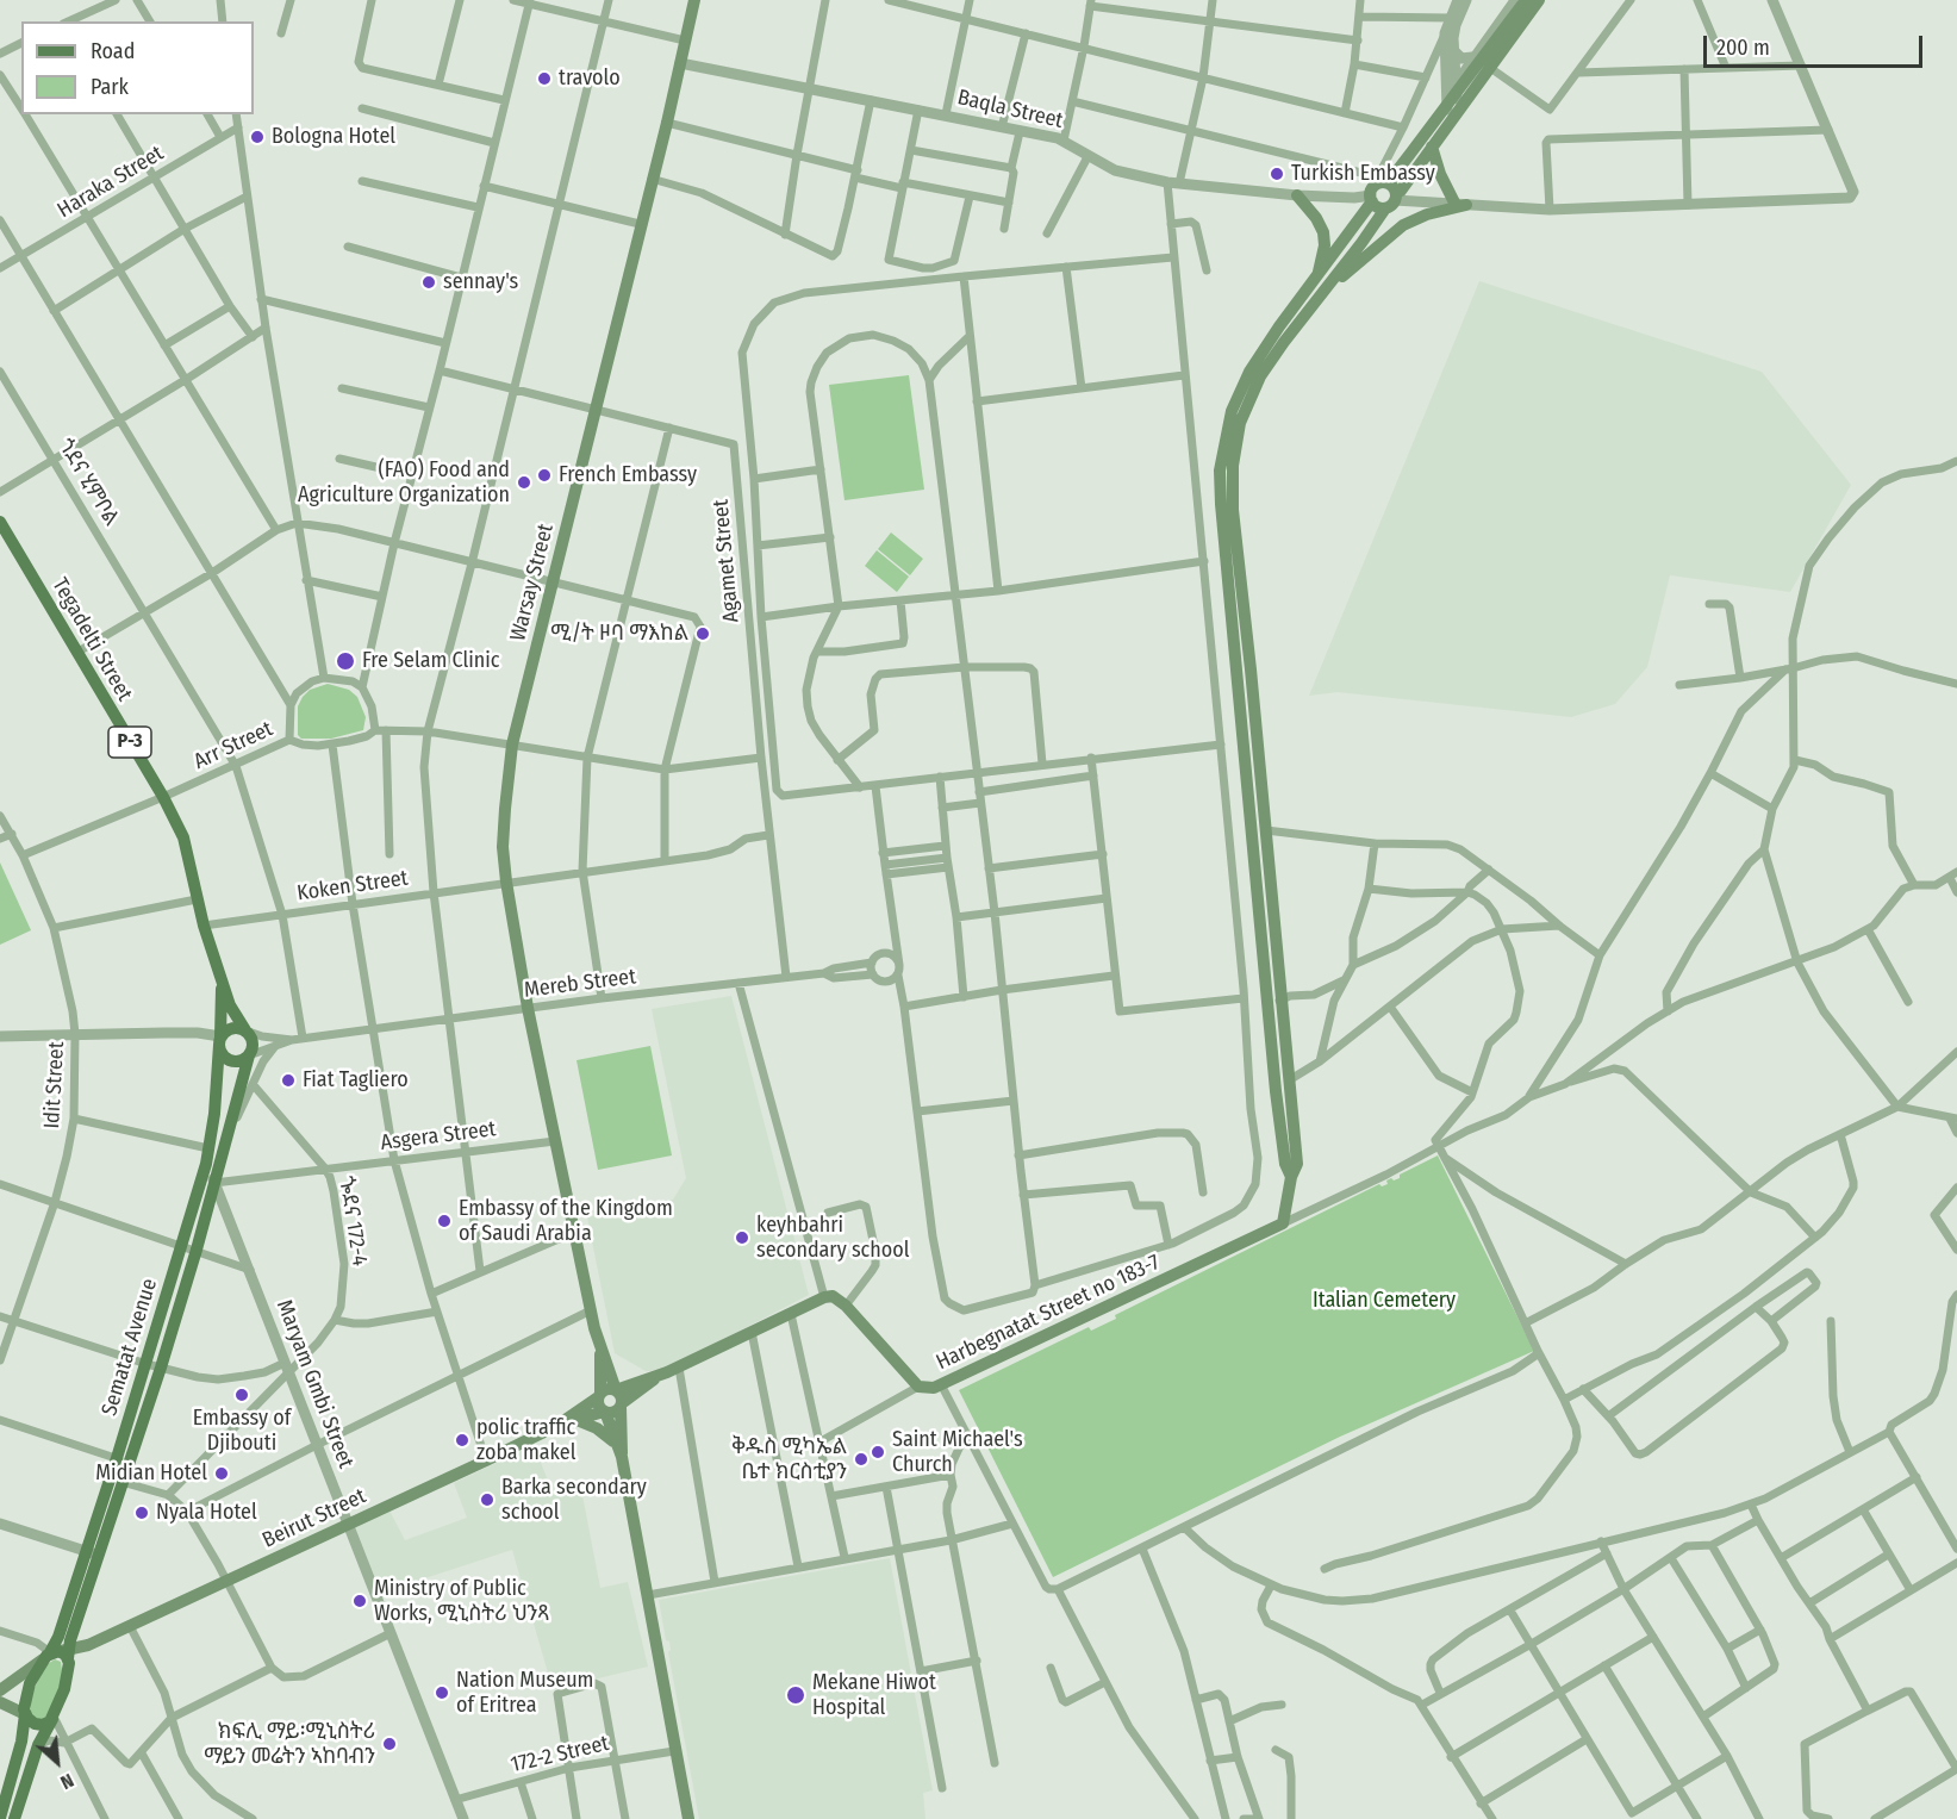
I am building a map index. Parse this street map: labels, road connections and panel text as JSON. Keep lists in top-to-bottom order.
{
  "streets": {
    "main road": [
      "Warsay Street",
      "Tegadelti Street",
      "P-3",
      "Harbegnatat Street no 183-7",
      "Sematat Avenue",
      "Beirut Street"
    ],
    "street": [
      "Baqla Street",
      "Haraka Street",
      "ጎደና ሂምቦል",
      "Agamet Street",
      "Arr Street",
      "Koken Street",
      "Mereb Street",
      "Idit Street",
      "Asgera Street",
      "ጐደና 172-4",
      "Maryam Gmbi Street",
      "172-2 Street"
    ]
  },
  "crossings": [
    ["Baqla Street", "Warsay Street"],
    ["ጎደና ሂምቦል", "Arr Street"],
    ["ጎደና ሂምቦል", "Koken Street"],
    ["ጎደና ሂምቦል", "Mereb Street"],
    ["Agamet Street", "Warsay Street"],
    ["Agamet Street", "Arr Street"],
    ["Agamet Street", "Koken Street"],
    ["Agamet Street", "Mereb Street"],
    ["Warsay Street", "Arr Street"],
    ["Warsay Street", "Koken Street"],
    ["Warsay Street", "Mereb Street"],
    ["Warsay Street", "Asgera Street"],
    ["Tegadelti Street", "P-3"],
    ["Tegadelti Street", "Arr Street"],
    ["Tegadelti Street", "Koken Street"],
    ["P-3", "Sematat Avenue"],
    ["Arr Street", "Idit Street"],
    ["Asgera Street", "ጐደና 172-4"],
    ["Asgera Street", "Sematat Avenue"],
    ["Asgera Street", "Maryam Gmbi Street"],
    ["ጐደና 172-4", "Maryam Gmbi Street"],
    ["Sematat Avenue", "Maryam Gmbi Street"],
    ["Sematat Avenue", "Beirut Street"],
    ["Maryam Gmbi Street", "Beirut Street"],
    ["Maryam Gmbi Street", "172-2 Street"]
  ],
  "parks": ["Italian Cemetery"],
  "places": [
    "travolo",
    "Bologna Hotel",
    "Turkish Embassy",
    "sennay's",
    "French Embassy",
    "(FAO) Food and Agriculture Organization",
    "ሚ/ት ዞባ ማእከል",
    "Fre Selam Clinic",
    "Fiat Tagliero",
    "Embassy of the Kingdom of Saudi Arabia",
    "keyhbahri secondary school",
    "Embassy of Djibouti",
    "polic traffic zoba makel",
    "Saint Michael's Church",
    "ቅዱስ ሚካኤል ቤተ ክርስቲያን",
    "Midian Hotel",
    "Barka secondary school",
    "Nyala Hotel",
    "Ministry of Public Works, ሚኒስትሪ ህንጻ",
    "Nation Museum of Eritrea",
    "Mekane Hiwot Hospital",
    "ክፍሊ ማይ፡ሚኒስትሪ ማይን መሬትን ኣከባብን"
  ],
  "legend": ["Road", "Park"],
  "scale_bar": "200 m",
  "north": "bottom right"
}
